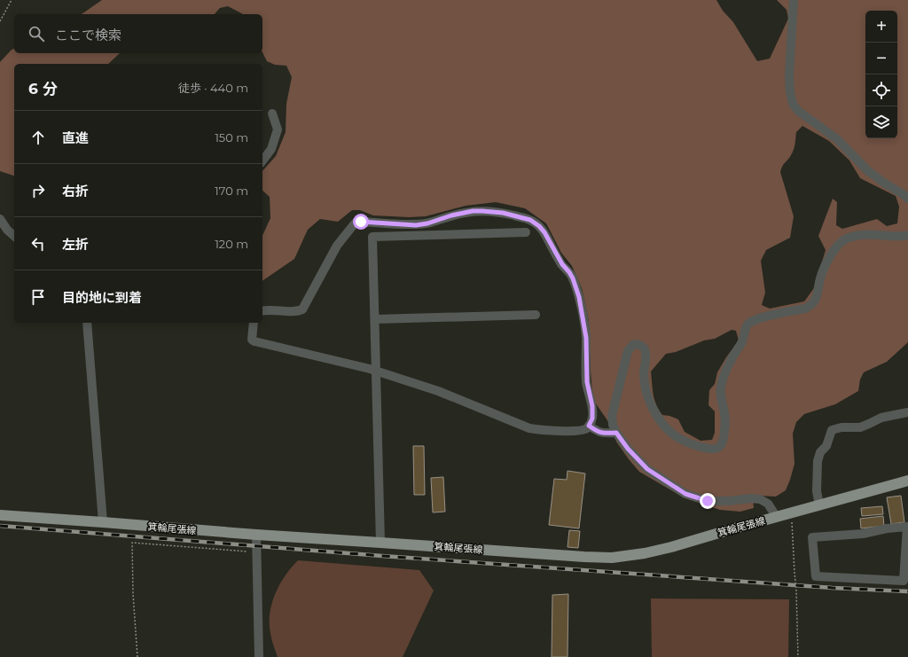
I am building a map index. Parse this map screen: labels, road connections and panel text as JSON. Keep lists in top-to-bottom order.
{
  "streets": {
    "main road": ["箕輪尾張線"]
  },
  "page": {
    "map_buttons": ["+", "−"],
    "search": "ここで検索",
    "heading": ["6 分", "徒歩 · 440 m"],
    "list": [
      ["直進", "150 m"],
      ["右折", "170 m"],
      ["左折", "120 m"],
      "目的地に到着"
    ]
  }
}
